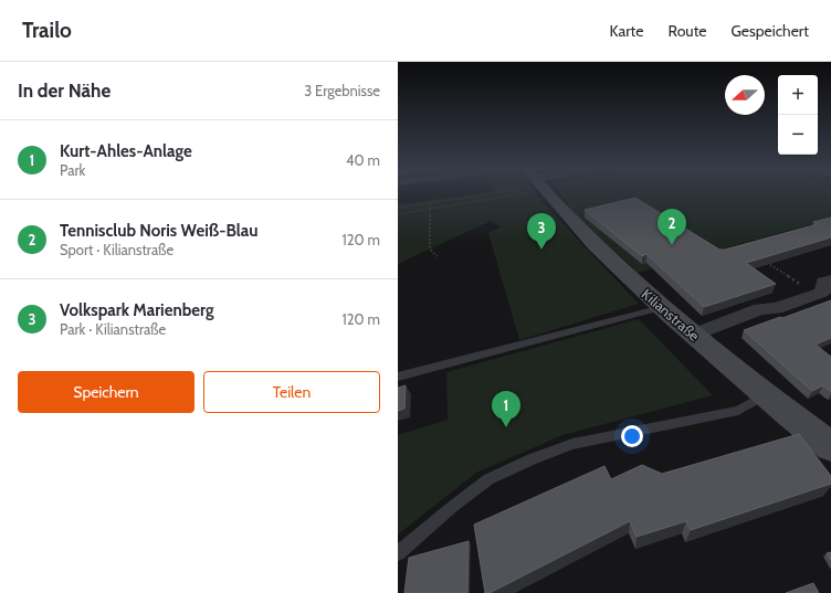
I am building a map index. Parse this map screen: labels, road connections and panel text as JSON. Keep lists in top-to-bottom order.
{
  "streets": {
    "main road": ["Kilianstraße"]
  },
  "north": "left",
  "page": {
    "header": "Trailo",
    "nav": ["Karte", "Route", "Gespeichert"],
    "heading": ["In der Nähe", "3 Ergebnisse"],
    "map_buttons": ["+", "−"],
    "list": [
      {
        "mark": "1",
        "name": "Kurt-Ahles-Anlage",
        "note": "Park",
        "value": "40 m"
      },
      {
        "mark": "2",
        "name": "Tennisclub Noris Weiß-Blau",
        "note": "Sport · Kilianstraße",
        "value": "120 m"
      },
      {
        "mark": "3",
        "name": "Volkspark Marienberg",
        "note": "Park · Kilianstraße",
        "value": "120 m"
      }
    ],
    "pins": ["2", "3", "1"],
    "buttons": ["Speichern", "Teilen"]
  }
}
